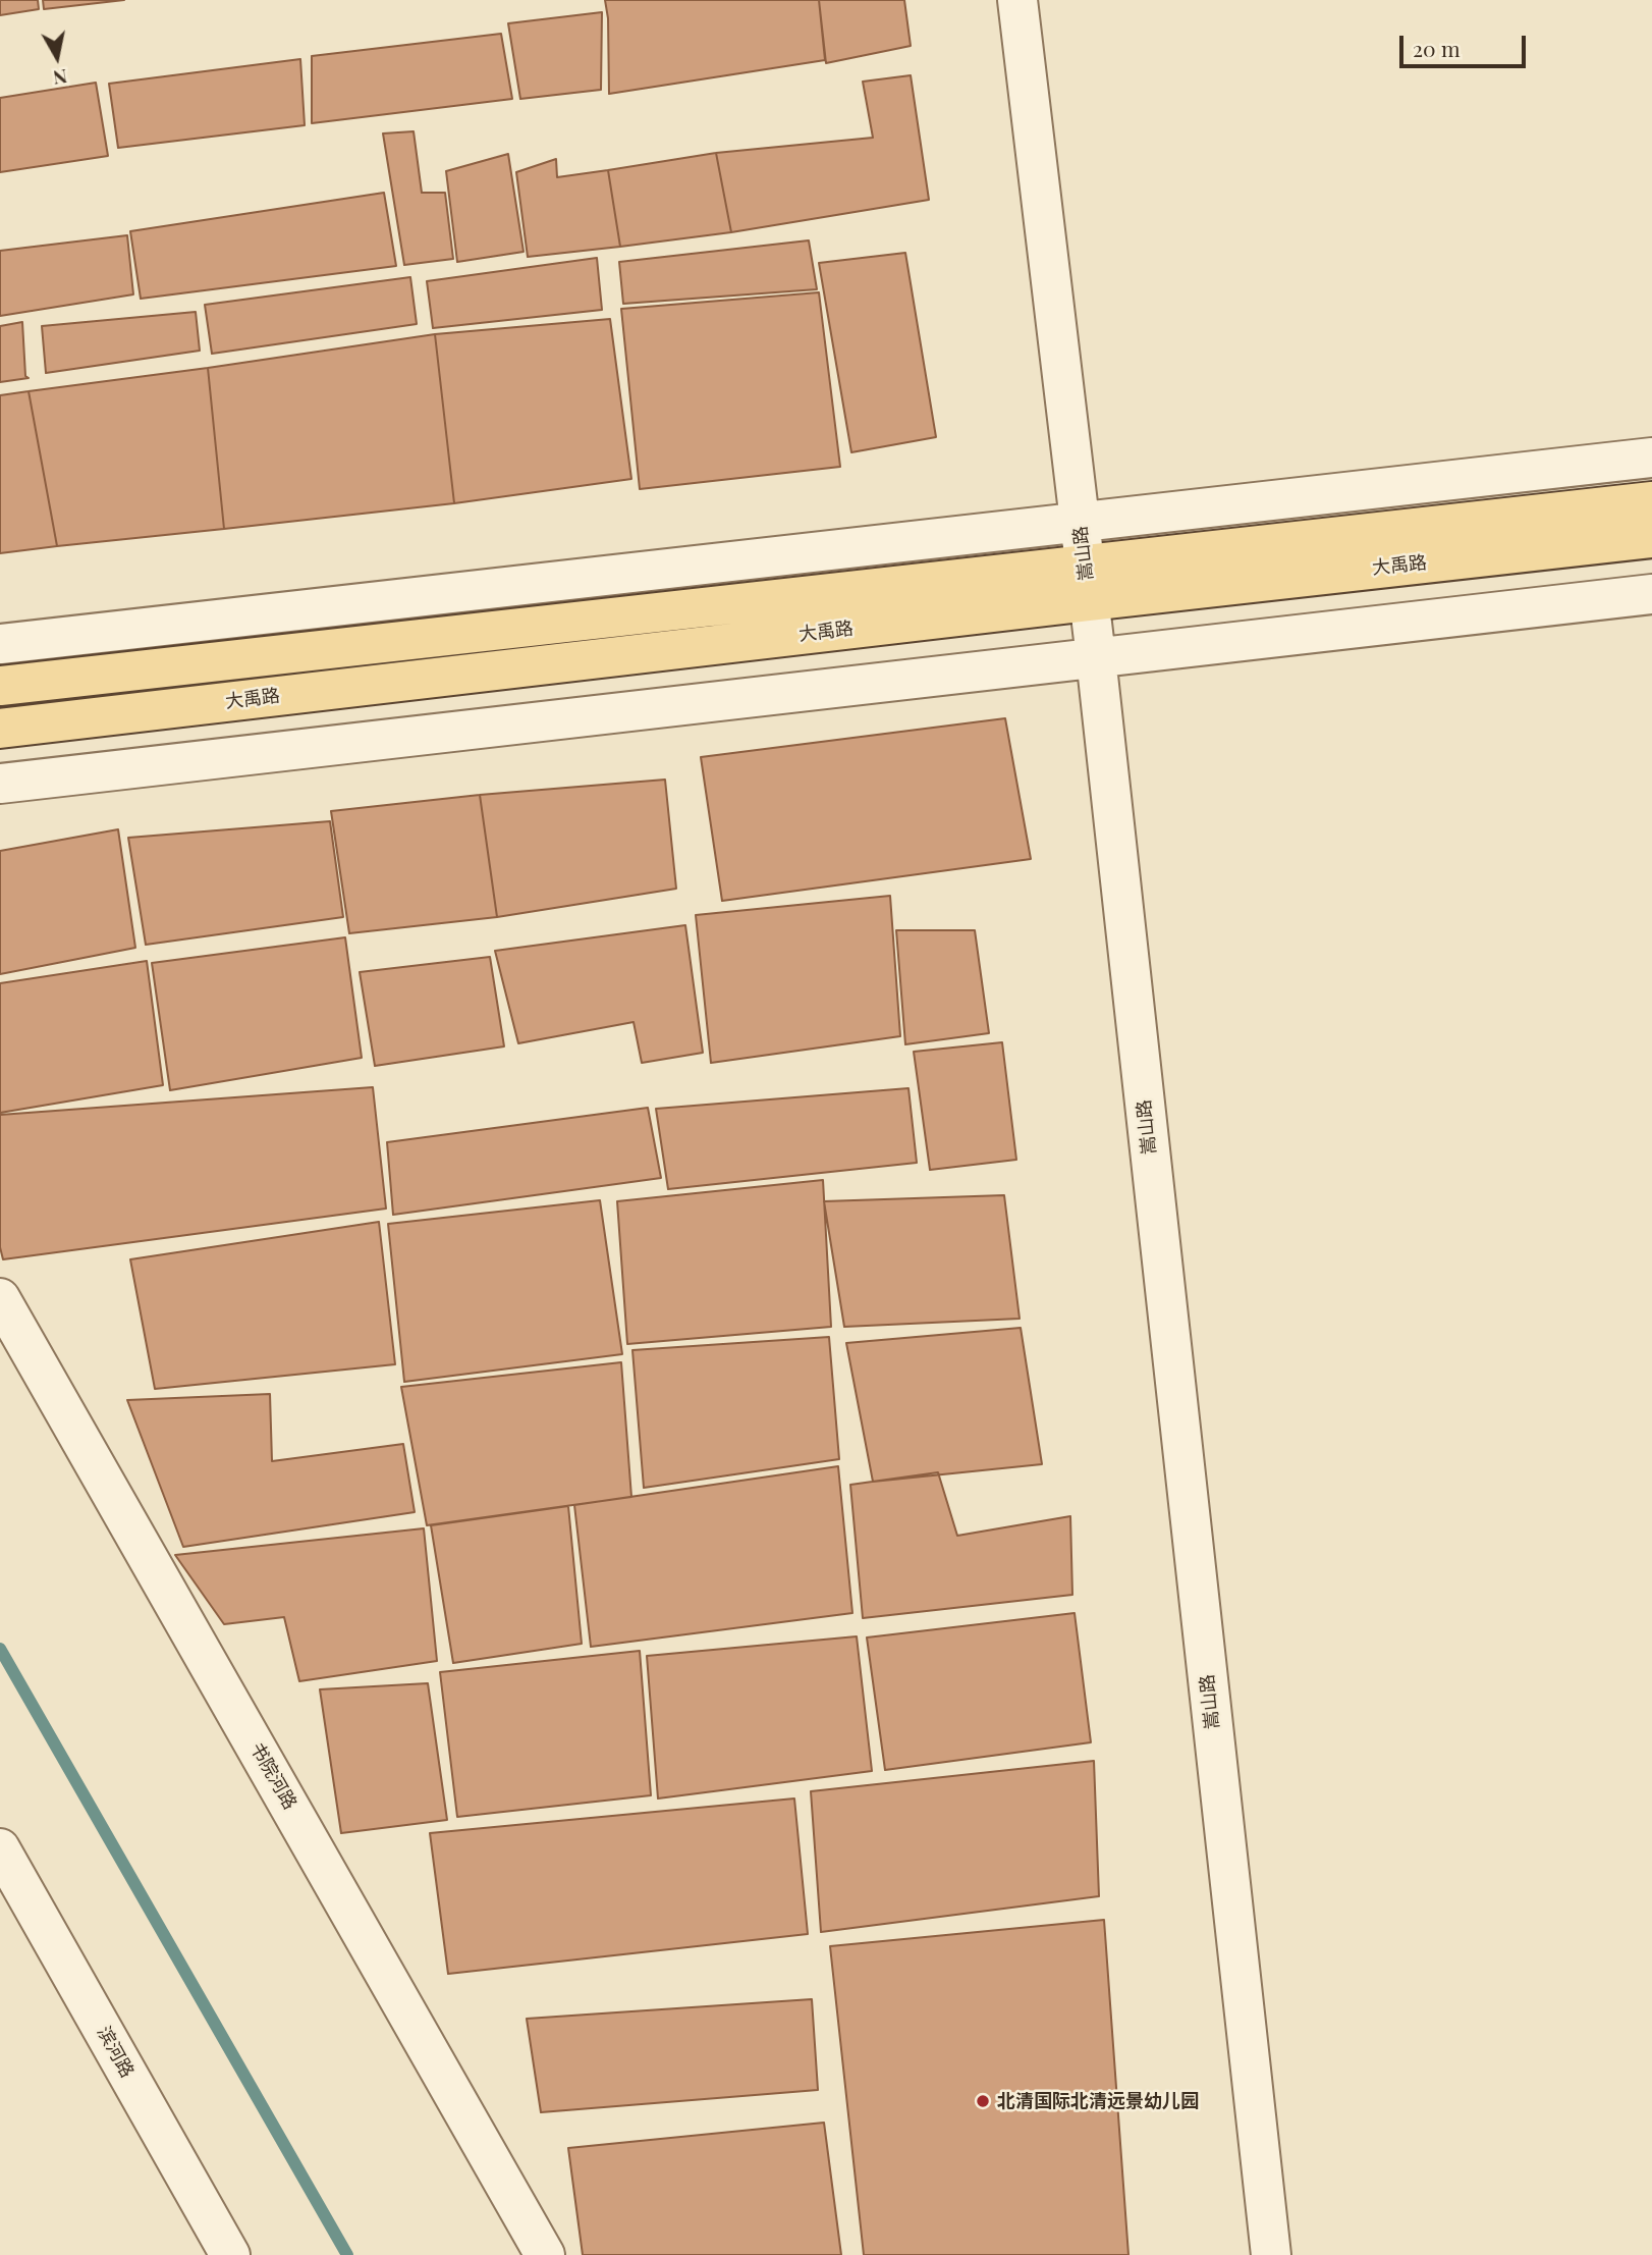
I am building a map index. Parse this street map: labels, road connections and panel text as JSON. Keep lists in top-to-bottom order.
{
  "streets": {
    "main road": ["大禹路"],
    "street": ["嵩山路", "书院河路", "滨河路"]
  },
  "crossings": [
    ["嵩山路", "大禹路"]
  ],
  "places": ["北清国际北清远景幼儿园"],
  "scale_bar": "20 m",
  "north": "bottom"
}
